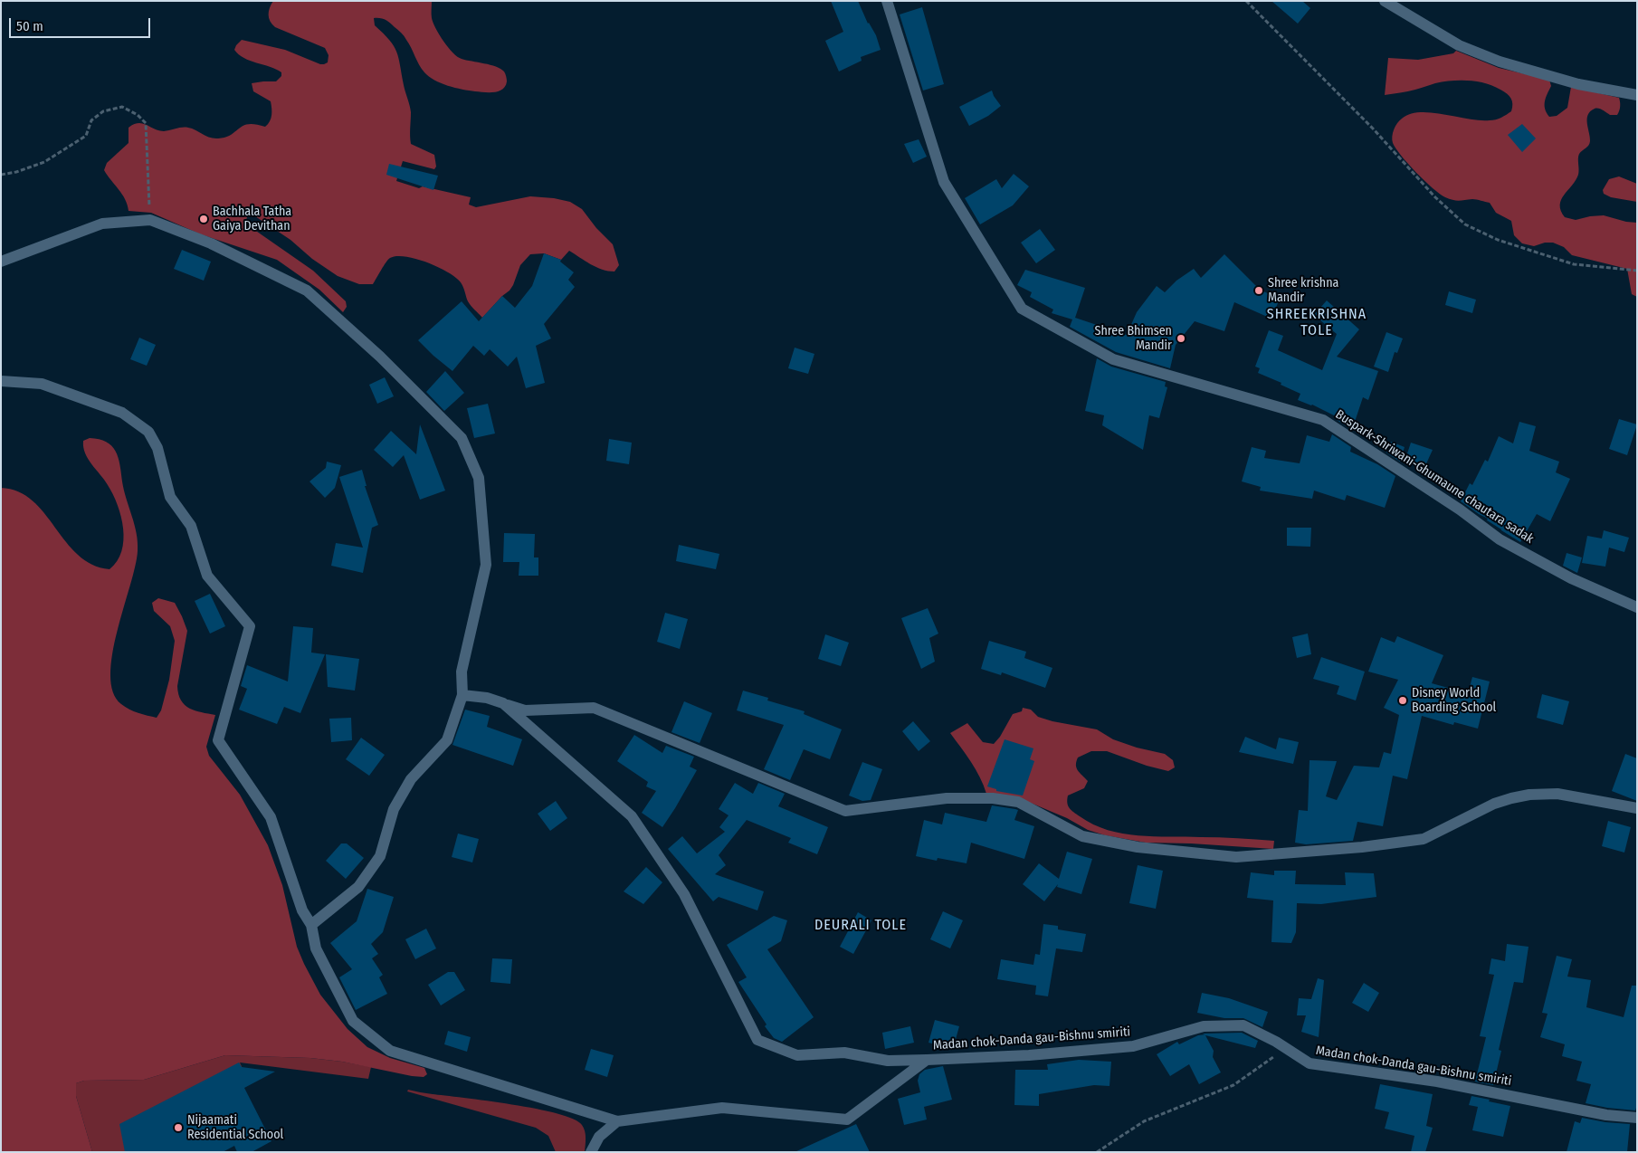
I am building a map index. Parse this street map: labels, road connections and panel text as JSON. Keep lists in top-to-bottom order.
{
  "streets": {
    "street": ["Buspark-Shriwani-Ghumaune chautara sadak", "Madan chok-Danda gau-Bishnu smiriti"]
  },
  "districts": ["SHREEKRISHNA TOLE", "DEURALI TOLE"],
  "places": [
    "Bachhala Tatha Gaiya Devithan",
    "Shree krishna Mandir",
    "Shree Bhimsen Mandir",
    "Disney World Boarding School",
    "Nijaamati Residential School"
  ],
  "scale_bar": "50 m"
}
